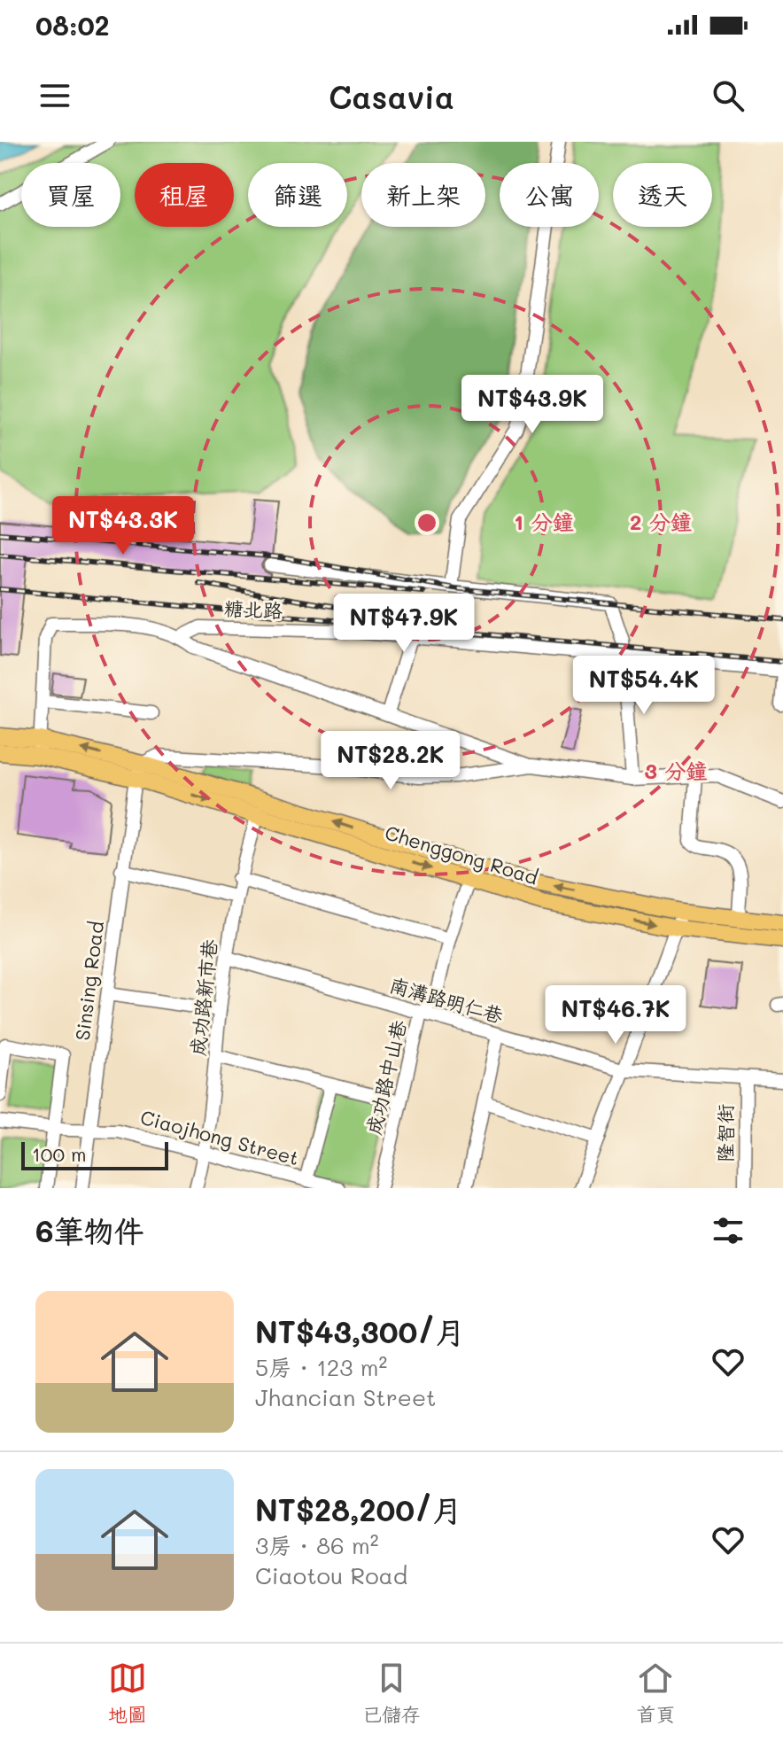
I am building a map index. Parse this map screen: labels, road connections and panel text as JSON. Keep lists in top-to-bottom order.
{
  "streets": {
    "main road": ["Chenggong Road"],
    "street": [
      "糖北路",
      "Sinsing Road",
      "成功路新市巷",
      "南溝路明仁巷",
      "成功路中山巷",
      "隆智街",
      "Ciaojhong Street"
    ]
  },
  "crossings": [
    ["Chenggong Road", "Sinsing Road"],
    ["Chenggong Road", "成功路新市巷"],
    ["Chenggong Road", "成功路中山巷"],
    ["Sinsing Road", "Ciaojhong Street"],
    ["成功路新市巷", "南溝路明仁巷"],
    ["成功路新市巷", "Ciaojhong Street"],
    ["南溝路明仁巷", "成功路中山巷"],
    ["南溝路明仁巷", "隆智街"]
  ],
  "scale_bar": "100 m",
  "page": {
    "status": "08:02",
    "header": "Casavia",
    "chip": [
      "買屋",
      "租屋",
      "篩選",
      "新上架",
      "公寓",
      "透天"
    ],
    "price": [
      "NT$43.9K",
      "NT$43.3K",
      "NT$47.9K",
      "NT$54.4K",
      "NT$28.2K",
      "NT$46.7K"
    ],
    "scale": "100 m",
    "heading": "6筆物件",
    "list": [
      {
        "name": "NT$43,300/月",
        "note": "5房 · 123 m² · Jhancian Street"
      },
      {
        "name": "NT$28,200/月",
        "note": "3房 · 86 m² · Ciaotou Road"
      }
    ],
    "tabs": ["地圖", "已儲存", "首頁"]
  },
  "rings": ["1 分鐘", "2 分鐘", "3 分鐘"]
}
